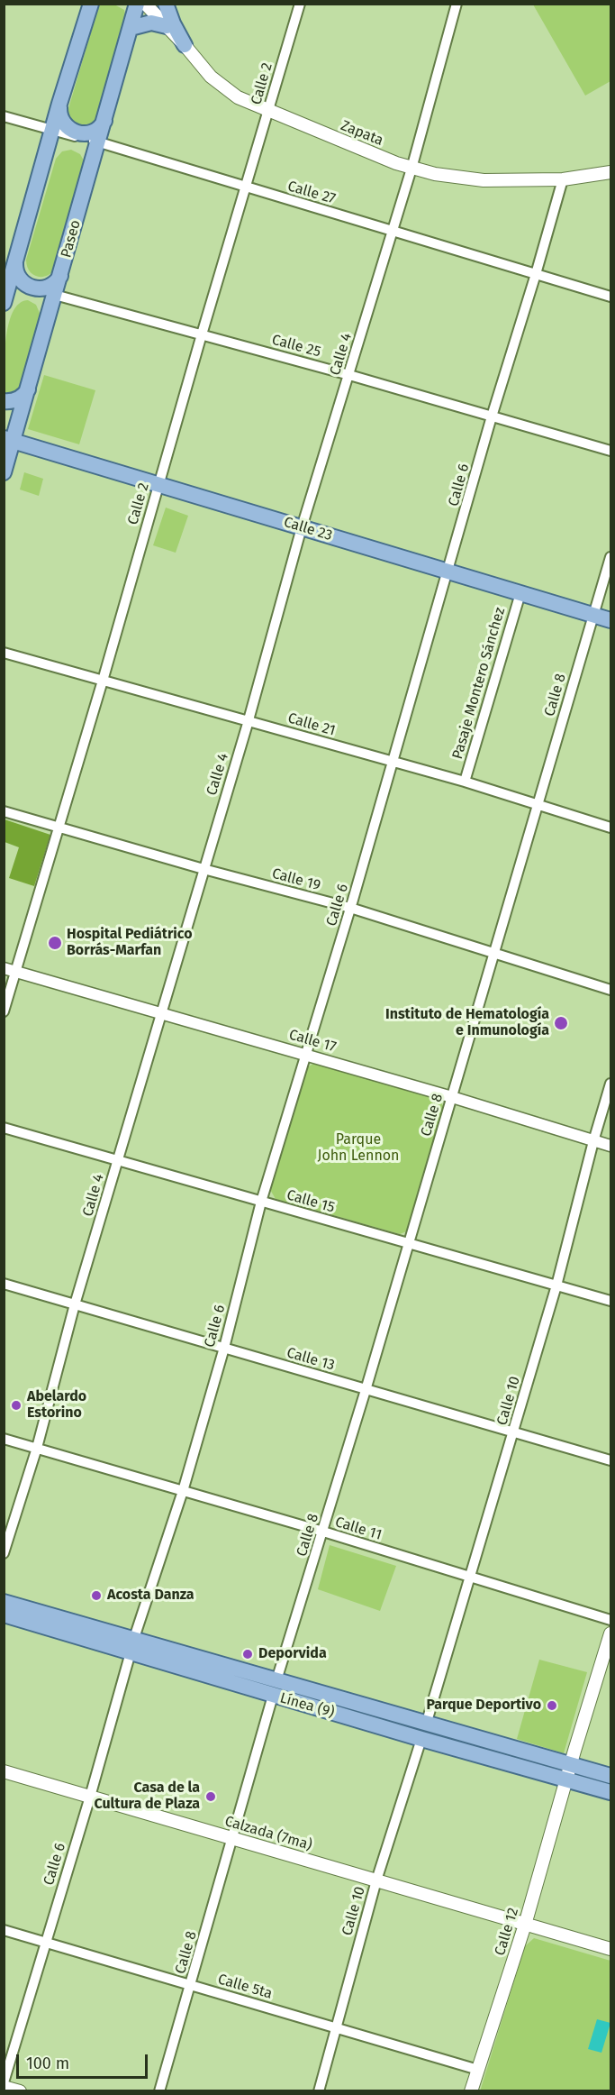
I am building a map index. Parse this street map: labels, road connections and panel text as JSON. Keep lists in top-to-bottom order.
{
  "streets": {
    "main road": [
      "Zapata",
      "Paseo",
      "Calle 23",
      "Línea (9)",
      "Calzada (7ma)",
      "Calle 12"
    ],
    "street": [
      "Calle 2",
      "Calle 27",
      "Calle 25",
      "Calle 4",
      "Calle 6",
      "Pasaje Montero Sánchez",
      "Calle 8",
      "Calle 21",
      "Calle 19",
      "Calle 17",
      "Calle 15",
      "Calle 13",
      "Calle 10",
      "Calle 11",
      "Calle 5ta"
    ]
  },
  "crossings": [
    ["Calle 2", "Zapata"],
    ["Calle 2", "Calle 27"],
    ["Calle 2", "Calle 25"],
    ["Calle 2", "Calle 23"],
    ["Calle 2", "Calle 21"],
    ["Calle 2", "Calle 19"],
    ["Calle 2", "Calle 17"],
    ["Zapata", "Calle 4"],
    ["Zapata", "Calle 6"],
    ["Calle 27", "Paseo"],
    ["Calle 27", "Calle 4"],
    ["Calle 27", "Calle 6"],
    ["Paseo", "Calle 25"],
    ["Paseo", "Calle 23"],
    ["Calle 25", "Calle 4"],
    ["Calle 25", "Calle 6"],
    ["Calle 4", "Calle 23"],
    ["Calle 4", "Calle 21"],
    ["Calle 4", "Calle 19"],
    ["Calle 4", "Calle 17"],
    ["Calle 4", "Calle 15"],
    ["Calle 4", "Calle 13"],
    ["Calle 4", "Calle 11"],
    ["Calle 6", "Calle 23"],
    ["Calle 6", "Calle 21"],
    ["Calle 6", "Calle 19"],
    ["Calle 6", "Calle 17"],
    ["Calle 6", "Calle 15"],
    ["Calle 6", "Calle 13"],
    ["Calle 6", "Calle 11"],
    ["Calle 6", "Línea (9)"],
    ["Calle 6", "Calzada (7ma)"],
    ["Calle 6", "Calle 5ta"],
    ["Calle 23", "Pasaje Montero Sánchez"],
    ["Calle 23", "Calle 8"],
    ["Pasaje Montero Sánchez", "Calle 21"],
    ["Calle 8", "Calle 21"],
    ["Calle 8", "Calle 19"],
    ["Calle 8", "Calle 17"],
    ["Calle 8", "Calle 15"],
    ["Calle 8", "Calle 13"],
    ["Calle 8", "Calle 11"],
    ["Calle 8", "Línea (9)"],
    ["Calle 8", "Calzada (7ma)"],
    ["Calle 8", "Calle 5ta"],
    ["Calle 17", "Calle 10"],
    ["Calle 15", "Calle 10"],
    ["Calle 13", "Calle 10"],
    ["Calle 10", "Calle 11"],
    ["Calle 10", "Línea (9)"],
    ["Calle 10", "Calzada (7ma)"],
    ["Calle 10", "Calle 5ta"],
    ["Línea (9)", "Calle 12"],
    ["Calzada (7ma)", "Calle 12"],
    ["Calle 12", "Calle 5ta"]
  ],
  "parks": ["Parque John Lennon"],
  "places": [
    "Hospital Pediátrico Borrás-Marfan",
    "Instituto de Hematología e Inmunología",
    "Abelardo Estorino",
    "Acosta Danza",
    "Deporvida",
    "Parque Deportivo",
    "Casa de la Cultura de Plaza"
  ],
  "scale_bar": "100 m"
}
